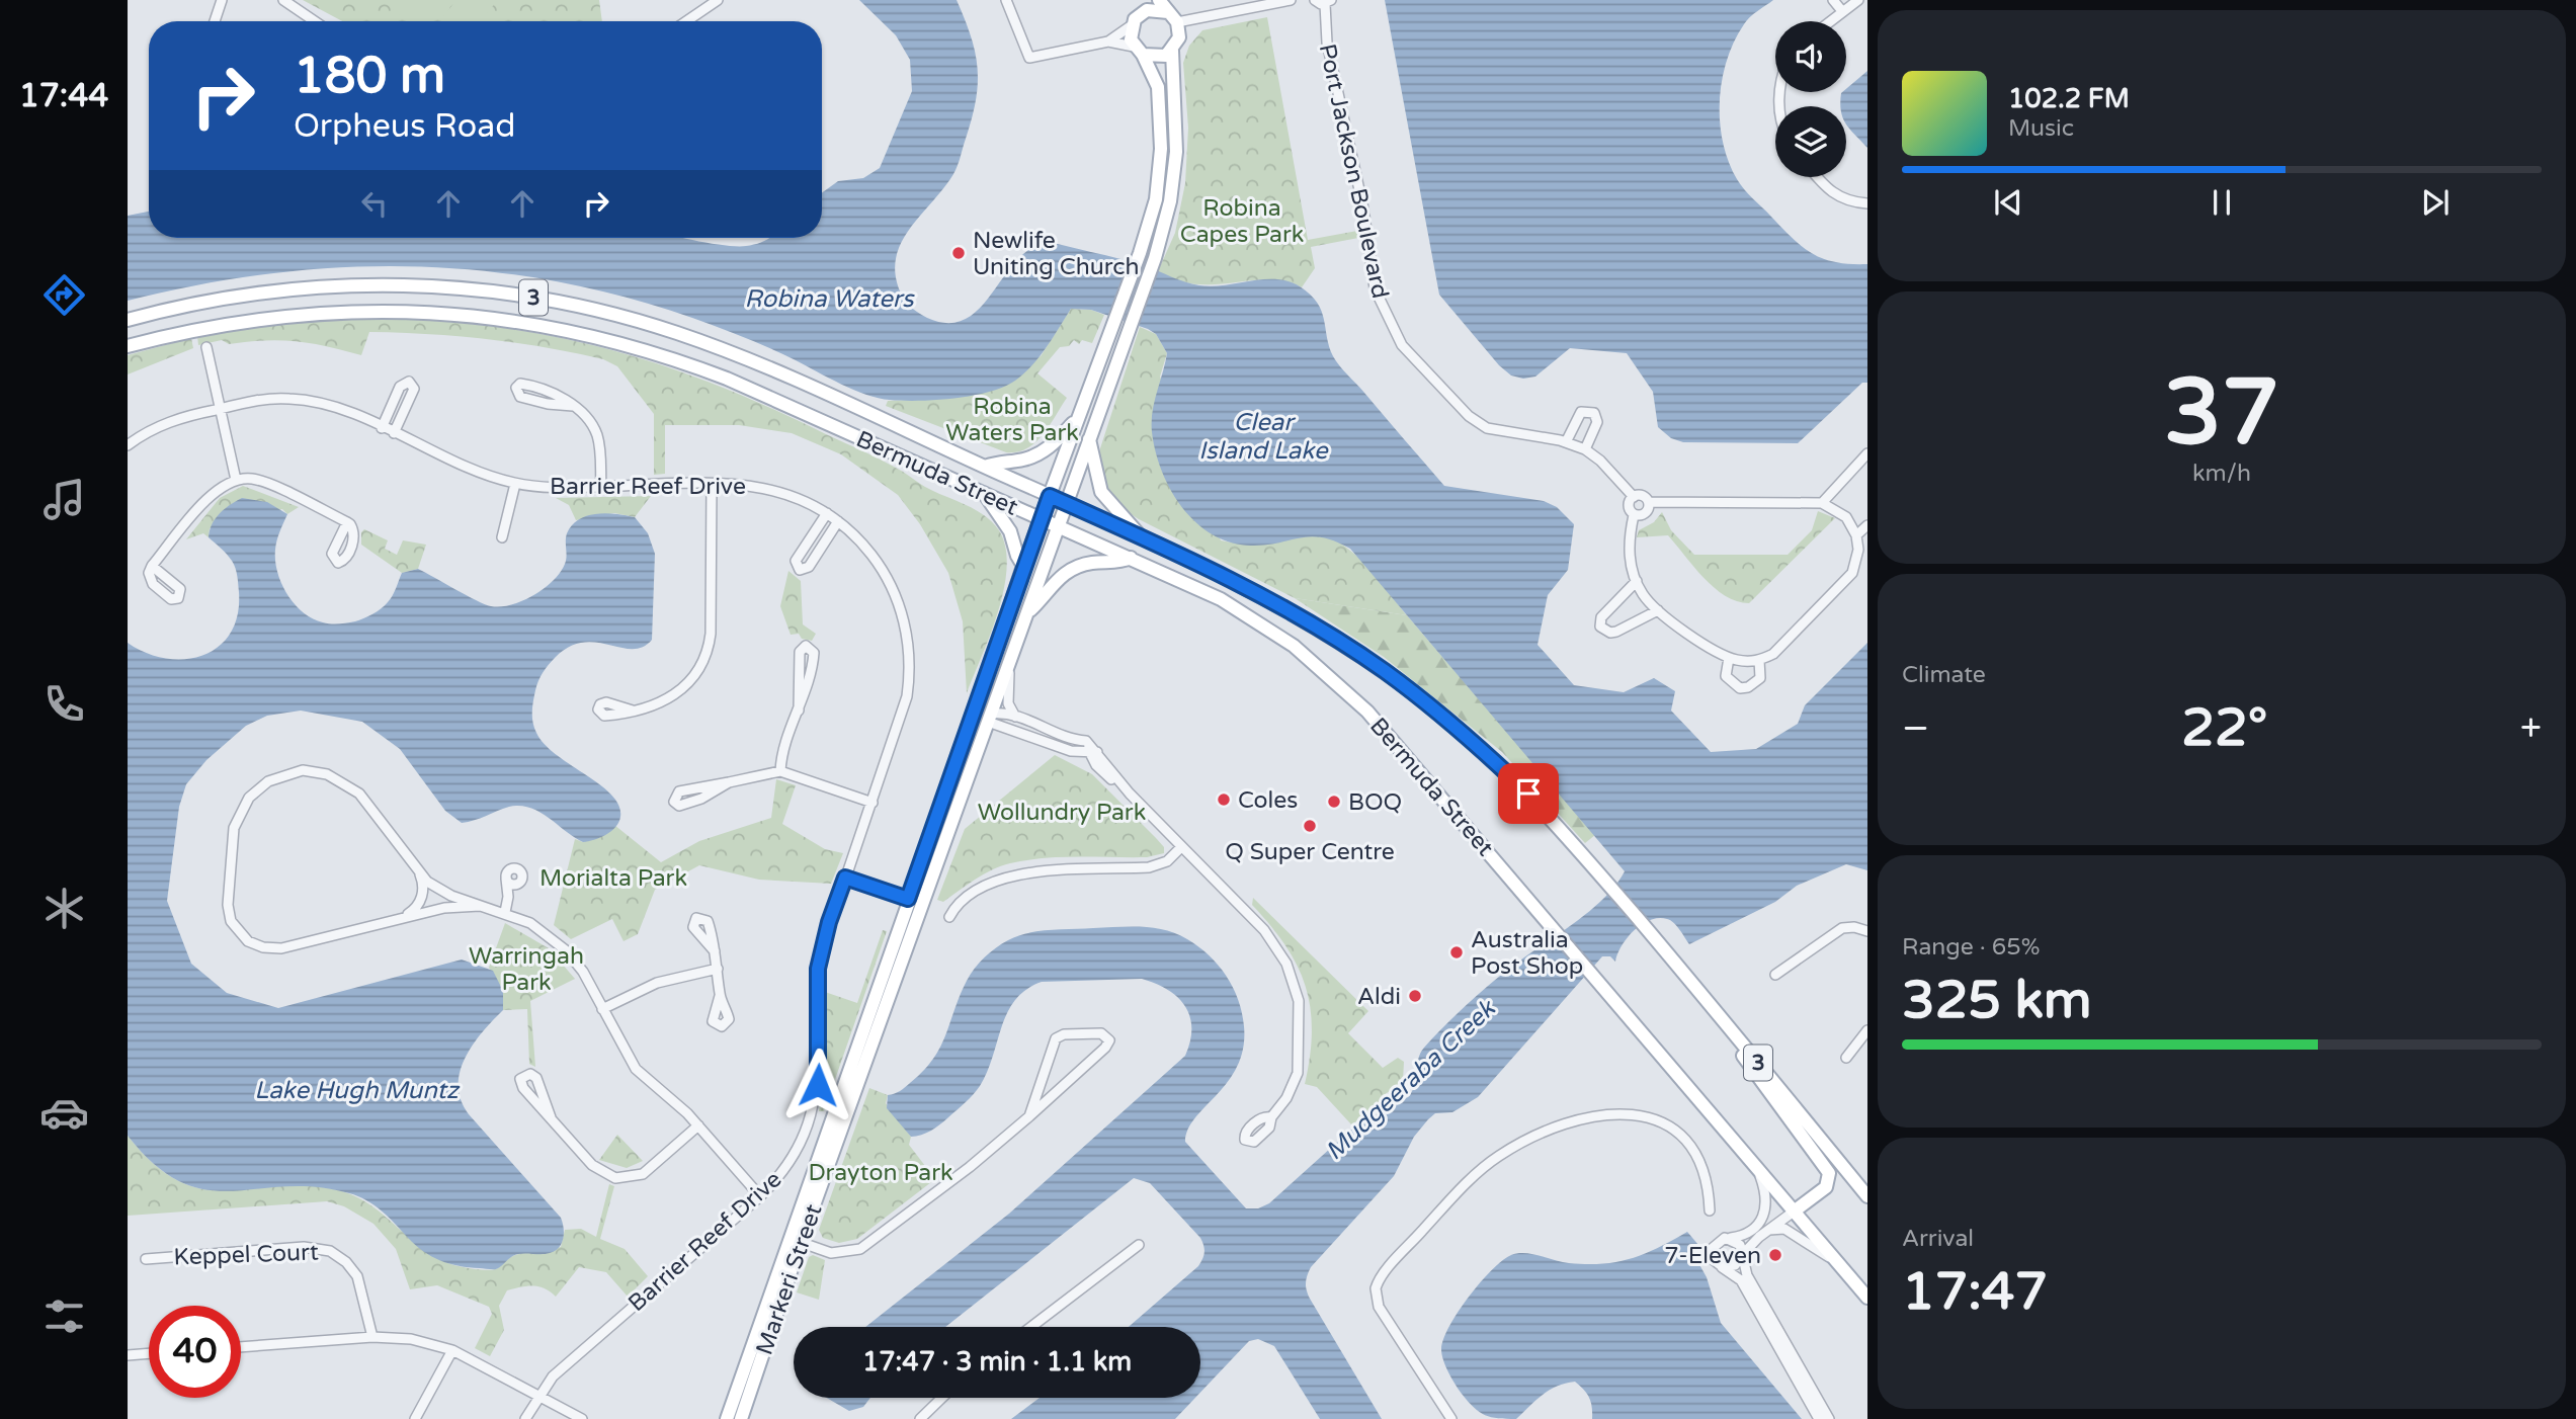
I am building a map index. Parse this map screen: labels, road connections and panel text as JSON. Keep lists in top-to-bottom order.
{
  "streets": {
    "main road": ["3", "Bermuda Street", "Markeri Street"],
    "street": ["Port Jackson Boulevard", "Barrier Reef Drive", "Keppel Court"]
  },
  "crossings": [
    ["Bermuda Street", "Markeri Street"]
  ],
  "water": [
    "Robina Waters",
    "Clear Island Lake",
    "Mudgeeraba Creek",
    "Lake Hugh Muntz"
  ],
  "parks": [
    "Robina Capes Park",
    "Robina Waters Park",
    "Wollundry Park",
    "Morialta Park",
    "Warringah Park",
    "Drayton Park"
  ],
  "places": [
    "Newlife Uniting Church",
    "Coles",
    "BOQ",
    "Q Super Centre",
    "Australia Post Shop",
    "Aldi",
    "7-Eleven"
  ],
  "page": {
    "tabs": "17:44",
    "turn": ["180 m", "Orpheus Road"],
    "song": ["102.2 FM", "Music"],
    "tile": [
      ["37", "km/h"],
      "Climate",
      ["Range · 65%", "325 km"],
      ["Arrival", "17:47"]
    ],
    "heat": ["−", "22°", "+"],
    "limit": "40",
    "trip": "17:47 · 3 min · 1.1 km"
  }
}
